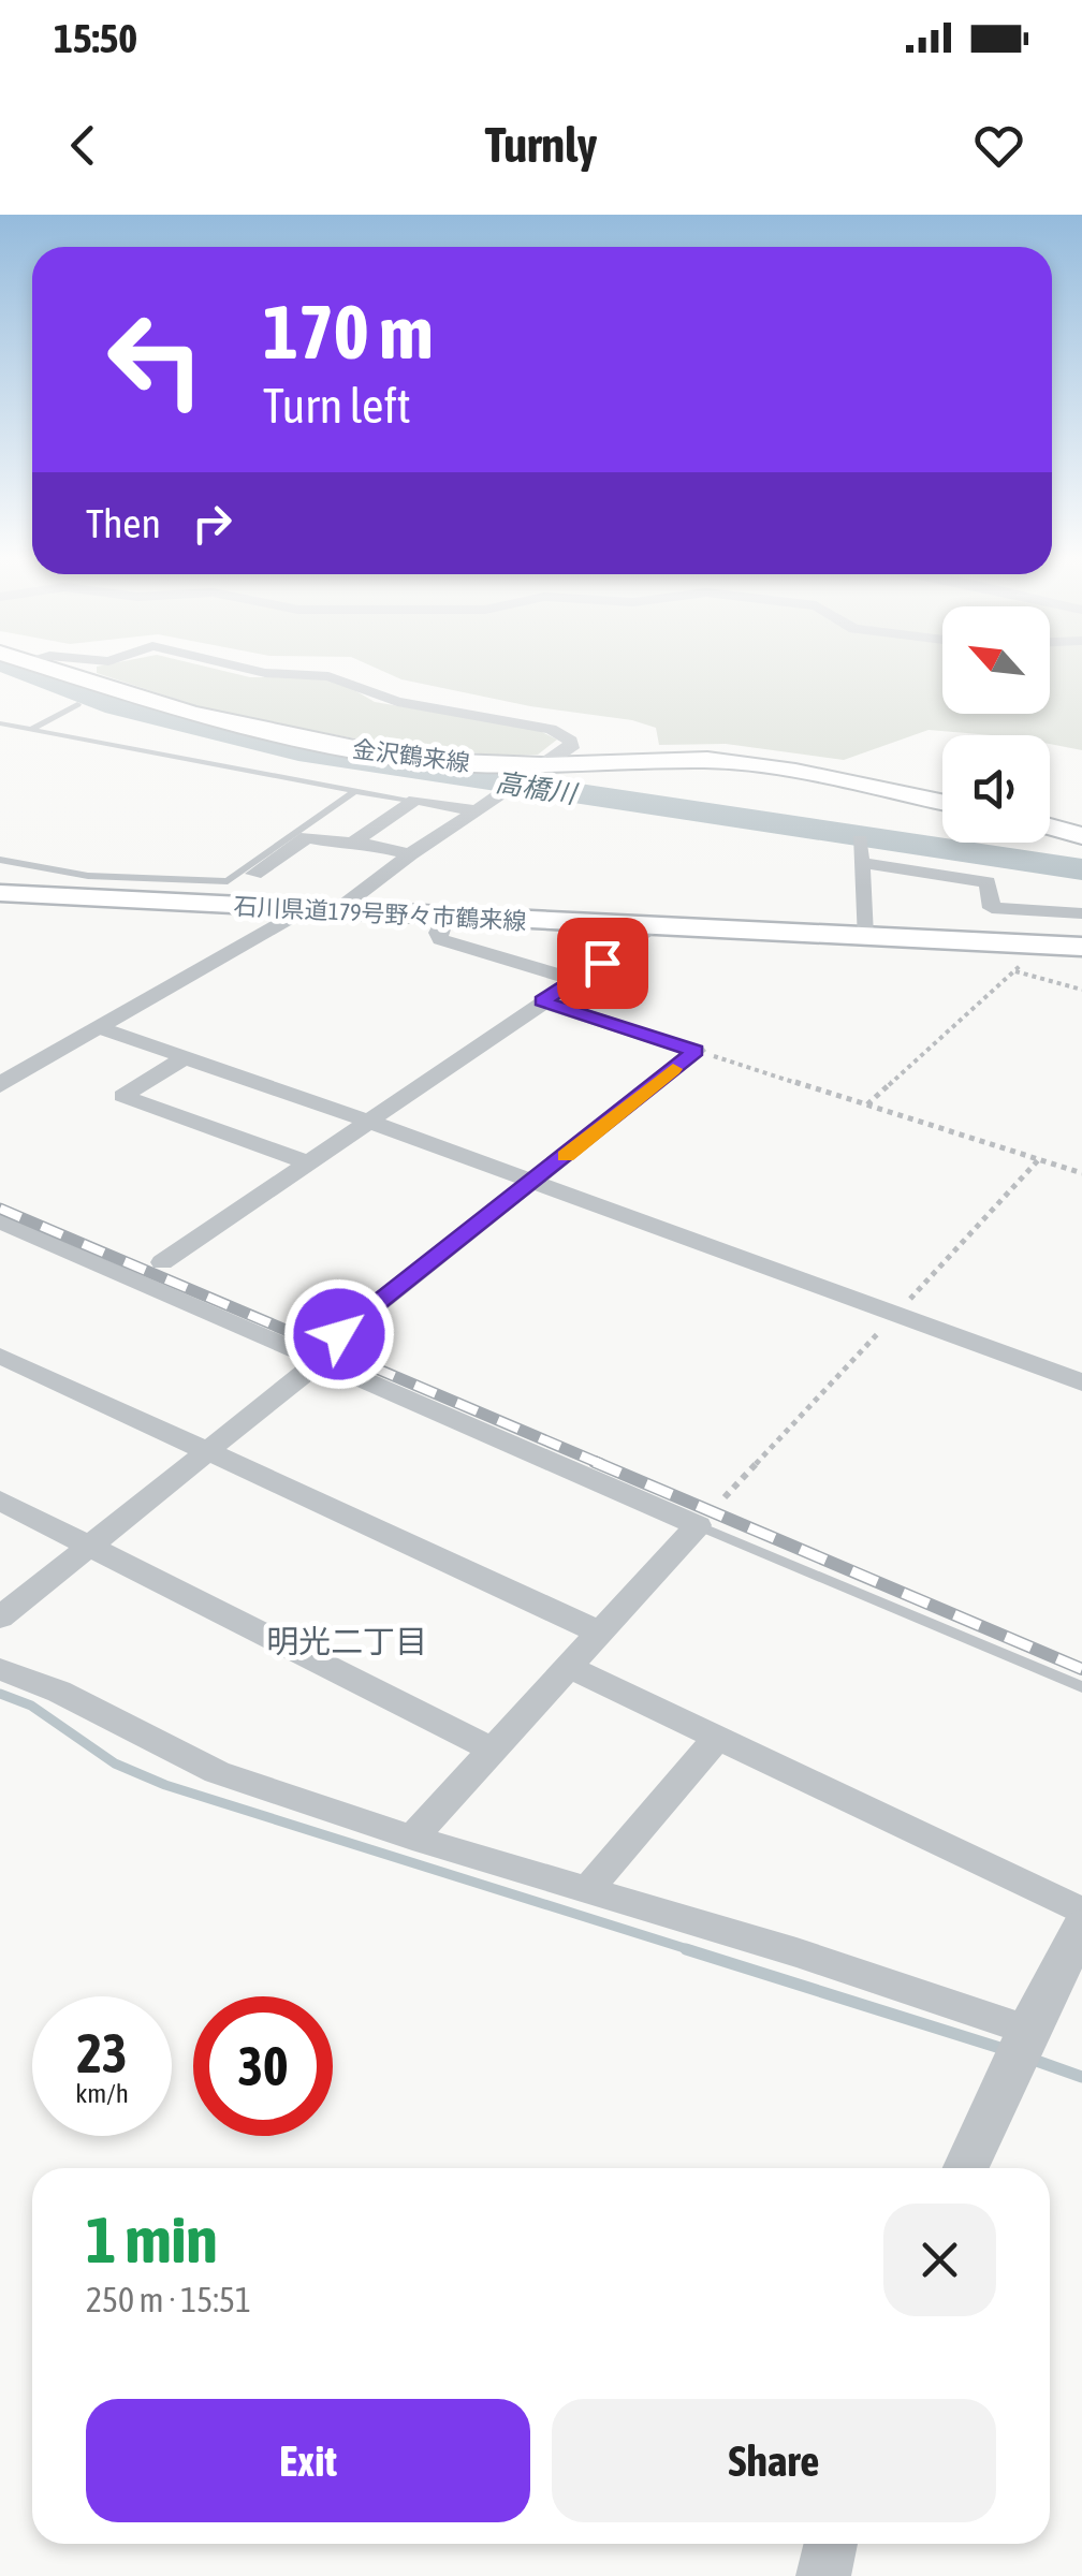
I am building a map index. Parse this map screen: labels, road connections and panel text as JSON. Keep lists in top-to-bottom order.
{
  "streets": {
    "main road": ["金沢鶴来線", "石川県道179号野々市鶴来線"]
  },
  "districts": ["明光二丁目"],
  "water": ["高橋川"],
  "north": "top left",
  "page": {
    "status": "15:50",
    "header": "Turnly",
    "turn": ["170 m", "Turn left"],
    "then": "Then",
    "speed": "23 km/h",
    "limit": "30",
    "heading": ["1 min", "250 m · 15:51"],
    "buttons": ["Exit", "Share"]
  }
}
